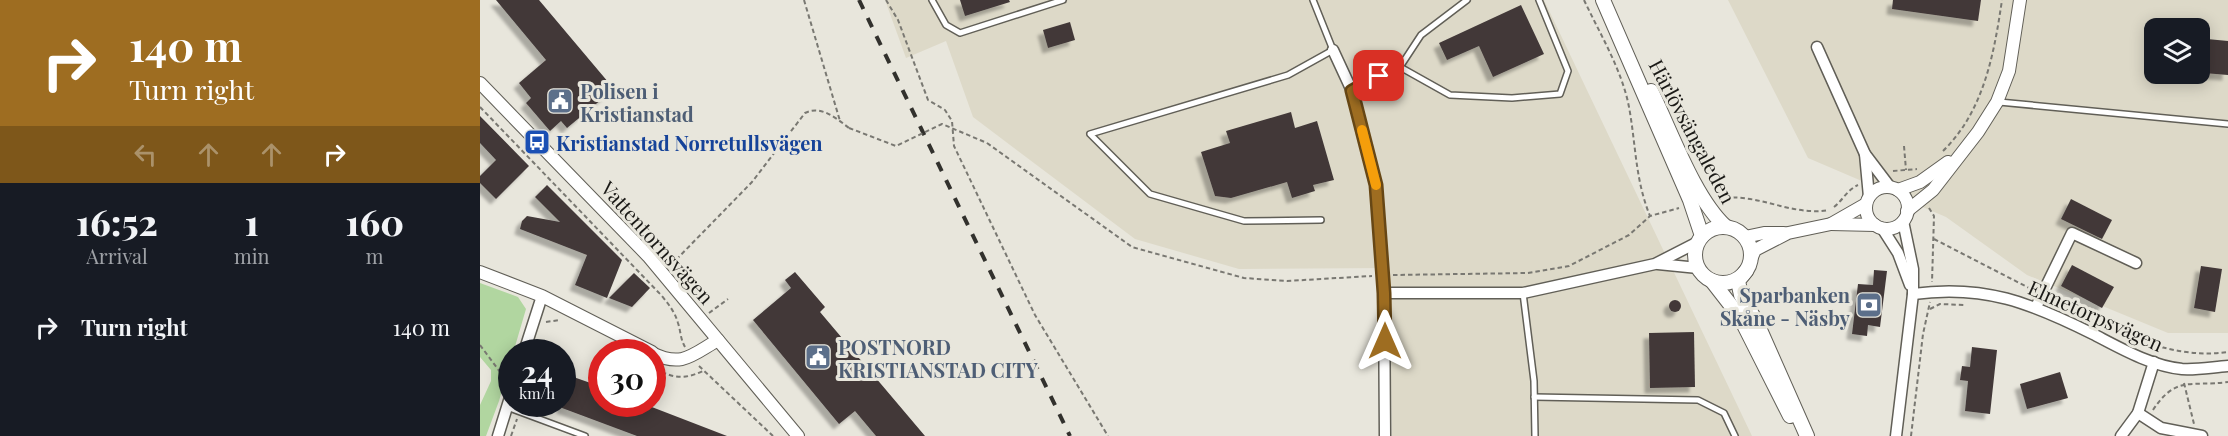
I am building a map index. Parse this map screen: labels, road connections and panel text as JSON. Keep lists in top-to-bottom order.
{
  "streets": {
    "main road": ["Härlövsängaleden"],
    "street": ["Vattentornsvägen", "Elmetorpsvägen"]
  },
  "places": {
    "public building": ["Polisen i Kristianstad", "POSTNORD KRISTIANSTAD CITY"],
    "bus stop": ["Kristianstad Norretullsvägen"],
    "bank": ["Sparbanken Skåne - Näsby"]
  },
  "page": {
    "turn": ["140 m", "Turn right"],
    "eta": [
      "16:52",
      "Arrival",
      "1",
      "min",
      "160",
      "m"
    ],
    "list": [
      {
        "name": "Turn right",
        "value": "140 m"
      }
    ],
    "speed": "24 km/h",
    "limit": "30"
  }
}
